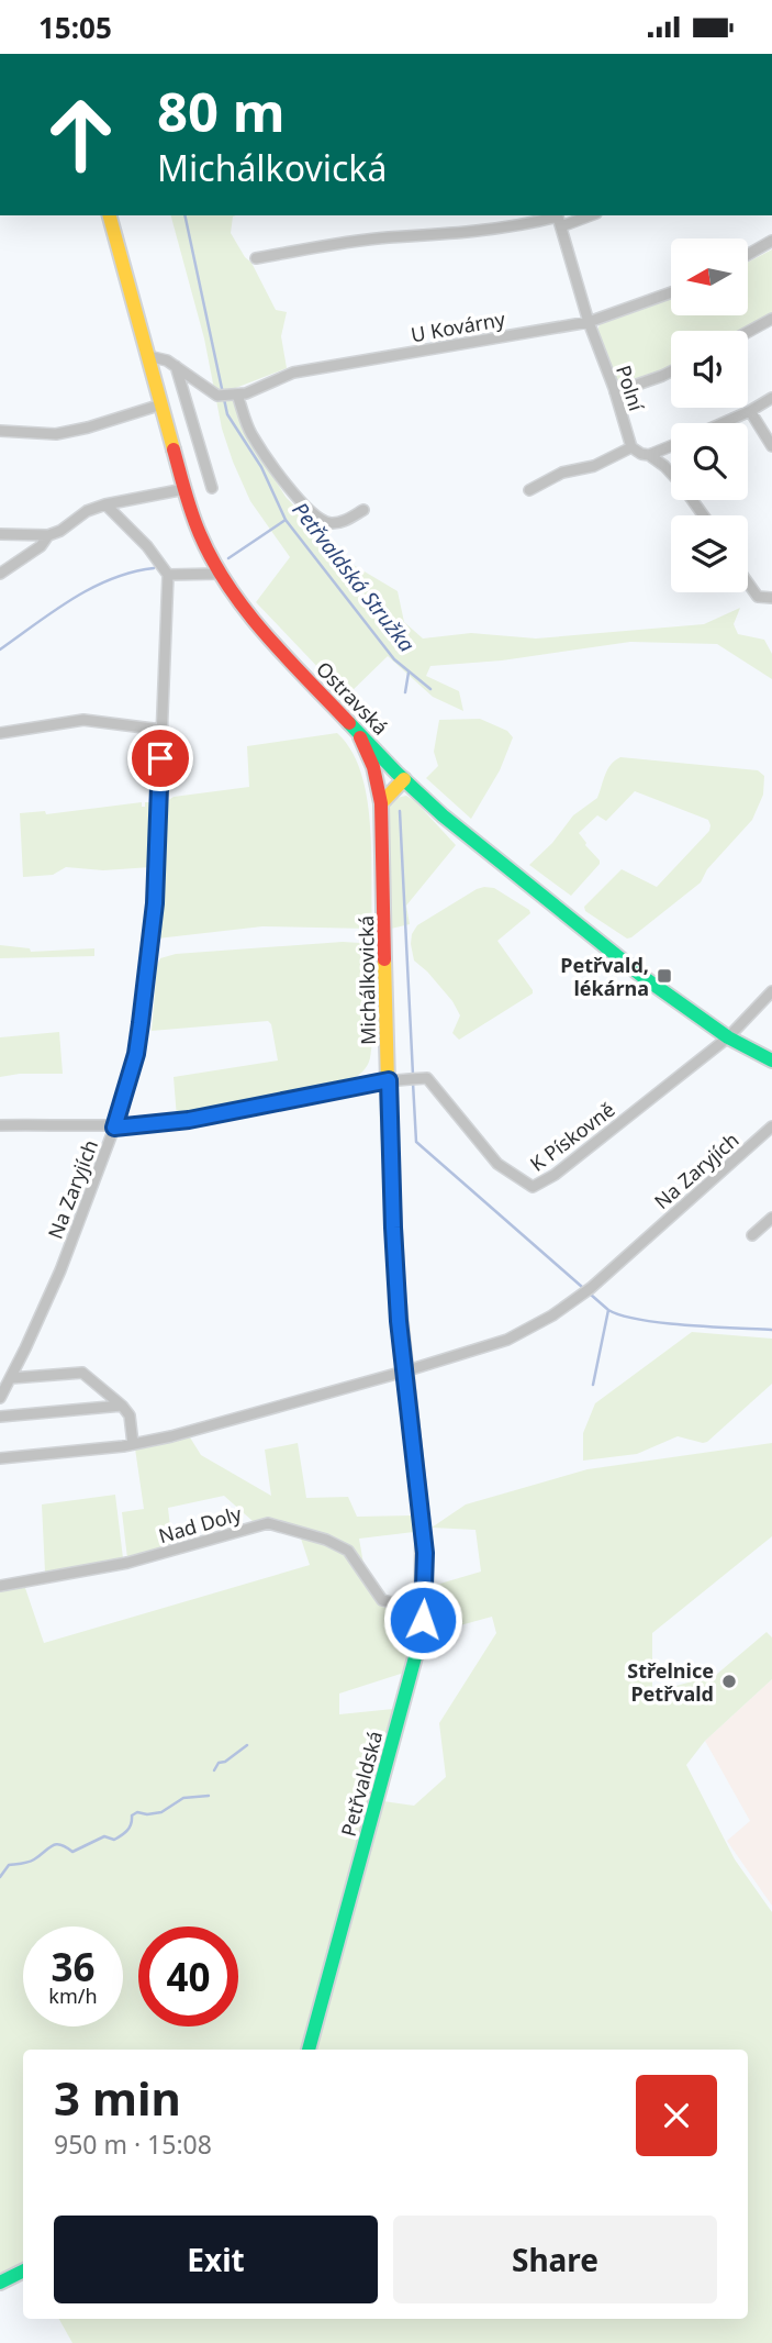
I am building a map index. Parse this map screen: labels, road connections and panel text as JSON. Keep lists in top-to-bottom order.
{
  "streets": {
    "street": [
      "U Kovárny",
      "Polní",
      "Ostravská",
      "Michálkovická",
      "K Pískovně",
      "Na Zaryjích",
      "Nad Doly",
      "Petřvaldská"
    ]
  },
  "crossings": [
    ["U Kovárny", "Polní"],
    ["Ostravská", "Michálkovická"],
    ["Ostravská", "K Pískovně"],
    ["Michálkovická", "K Pískovně"],
    ["Michálkovická", "Na Zaryjích"],
    ["Michálkovická", "Petřvaldská"],
    ["K Pískovně", "Na Zaryjích"],
    ["Nad Doly", "Petřvaldská"]
  ],
  "water": ["Petřvaldská Stružka"],
  "places": {
    "transit": ["Petřvald, lékárna"],
    "other": ["Střelnice Petřvald"]
  },
  "north": "left",
  "page": {
    "status": "15:05",
    "turn": ["80 m", "Michálkovická"],
    "speed": "36 km/h",
    "limit": "40",
    "heading": ["3 min", "950 m · 15:08"],
    "buttons": ["Exit", "Share"]
  }
}
